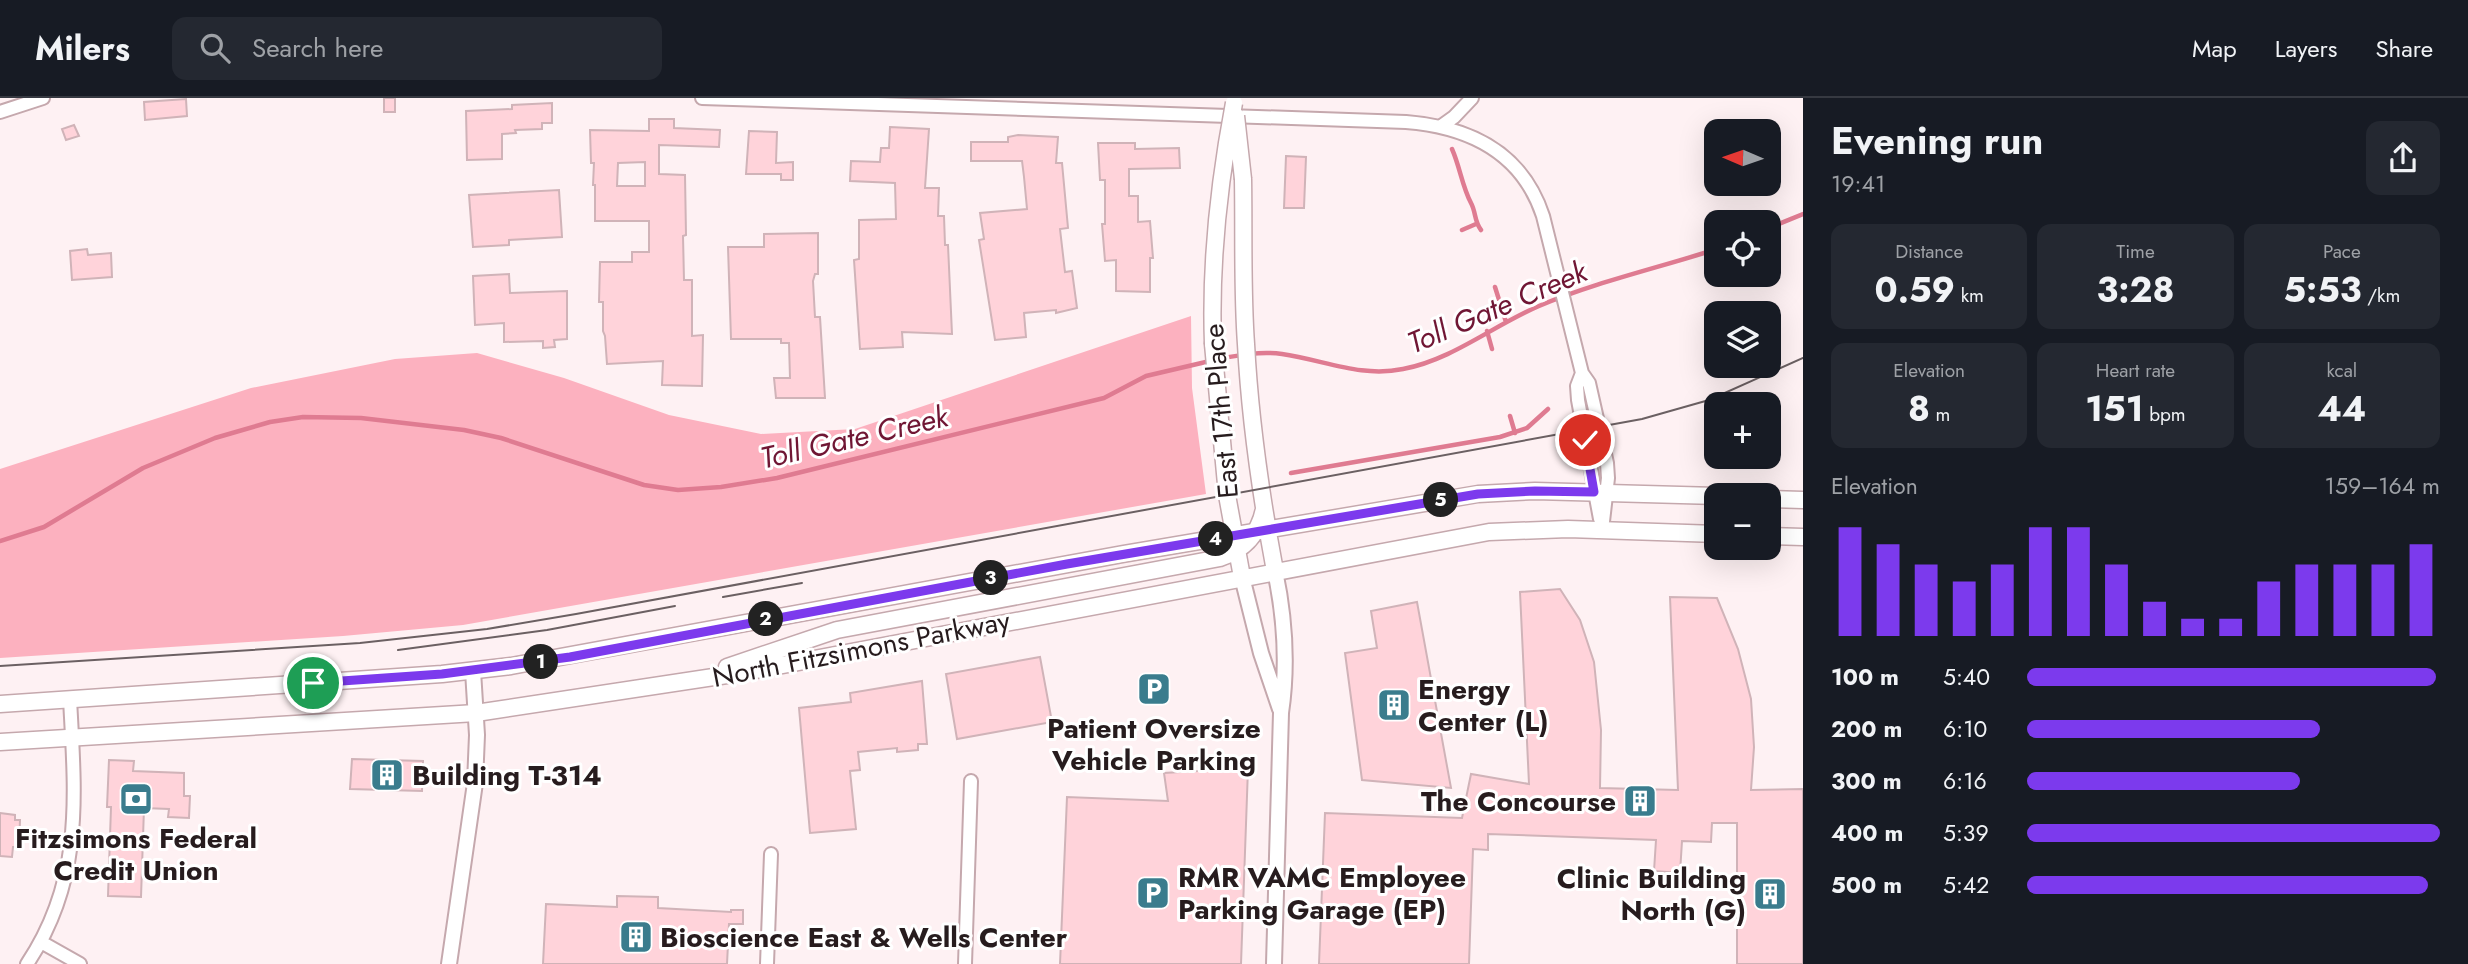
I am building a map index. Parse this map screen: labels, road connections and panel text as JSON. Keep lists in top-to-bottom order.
{
  "streets": {
    "main road": ["East 17th Place", "North Fitzsimons Parkway"]
  },
  "crossings": [
    ["East 17th Place", "North Fitzsimons Parkway"]
  ],
  "water": ["Toll Gate Creek"],
  "places": {
    "parking": ["Patient Oversize Vehicle Parking", "RMR VAMC Employee Parking Garage (EP)"],
    "building": [
      "Energy Center (L)",
      "Building T-314",
      "The Concourse",
      "Clinic Building North (G)",
      "Bioscience East & Wells Center"
    ],
    "bank": ["Fitzsimons Federal Credit Union"]
  },
  "north": "left",
  "page": {
    "header": "Milers",
    "search": "Search here",
    "nav": ["Map", "Layers", "Share"],
    "heading": ["Evening run", "19:41"],
    "map_buttons": ["+", "−"],
    "stats": [
      ["Distance", "0.59 km"],
      ["Time", "3:28"],
      ["Pace", "5:53 /km"],
      ["Elevation", "8 m"],
      ["Heart rate", "151 bpm"],
      ["kcal", "44"]
    ],
    "chart": ["Elevation", "159–164 m"],
    "pins": [
      "5",
      "4",
      "3",
      "2",
      "1"
    ],
    "list": [
      {
        "name": "100 m",
        "note": "5:40"
      },
      {
        "name": "200 m",
        "note": "6:10"
      },
      {
        "name": "300 m",
        "note": "6:16"
      },
      {
        "name": "400 m",
        "note": "5:39"
      },
      {
        "name": "500 m",
        "note": "5:42"
      }
    ]
  }
}
